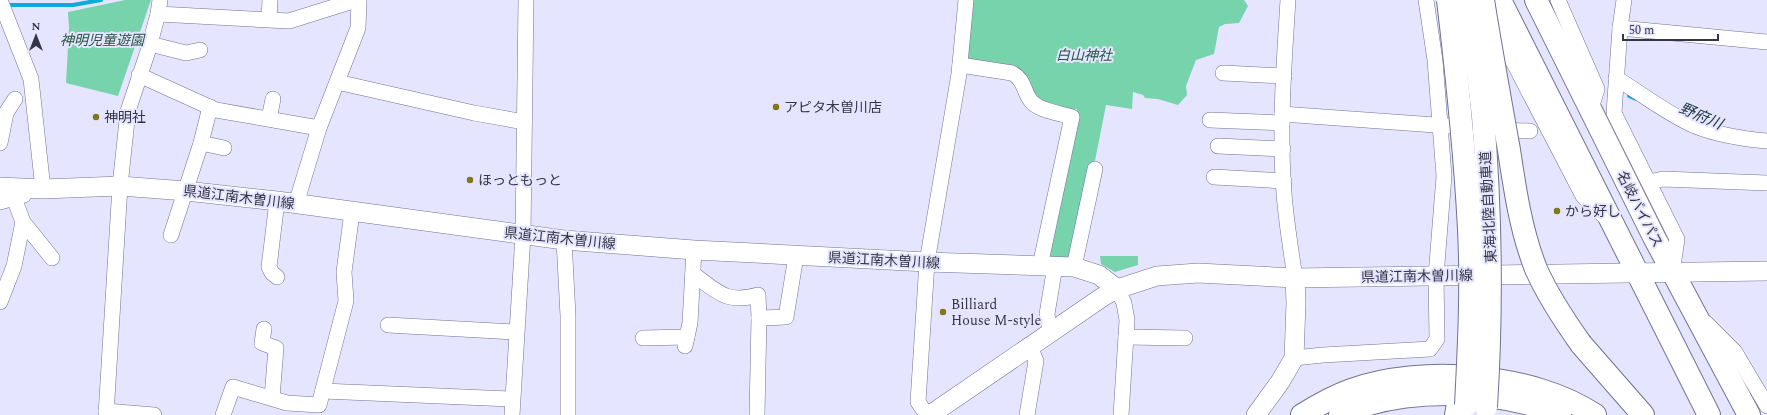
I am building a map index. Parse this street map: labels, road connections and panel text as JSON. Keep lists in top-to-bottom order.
{
  "streets": {
    "highway": ["東海北陸自動車道", "名岐バイパス"],
    "main road": ["県道江南木曽川線"]
  },
  "crossings": [
    ["県道江南木曽川線", "名岐バイパス"]
  ],
  "water": ["野府川"],
  "parks": ["神明児童遊園", "白山神社"],
  "places": [
    "アピタ木曽川店",
    "神明社",
    "ほっともっと",
    "から好し",
    "Billiard House M-style"
  ],
  "scale_bar": "50 m",
  "north": "top"
}
